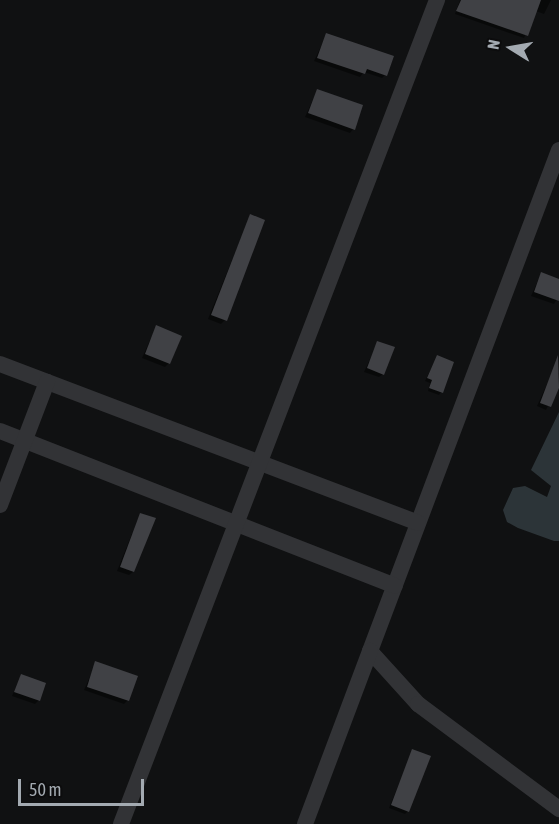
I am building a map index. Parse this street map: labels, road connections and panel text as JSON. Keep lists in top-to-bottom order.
{
  "scale_bar": "50 m",
  "north": "left"
}
